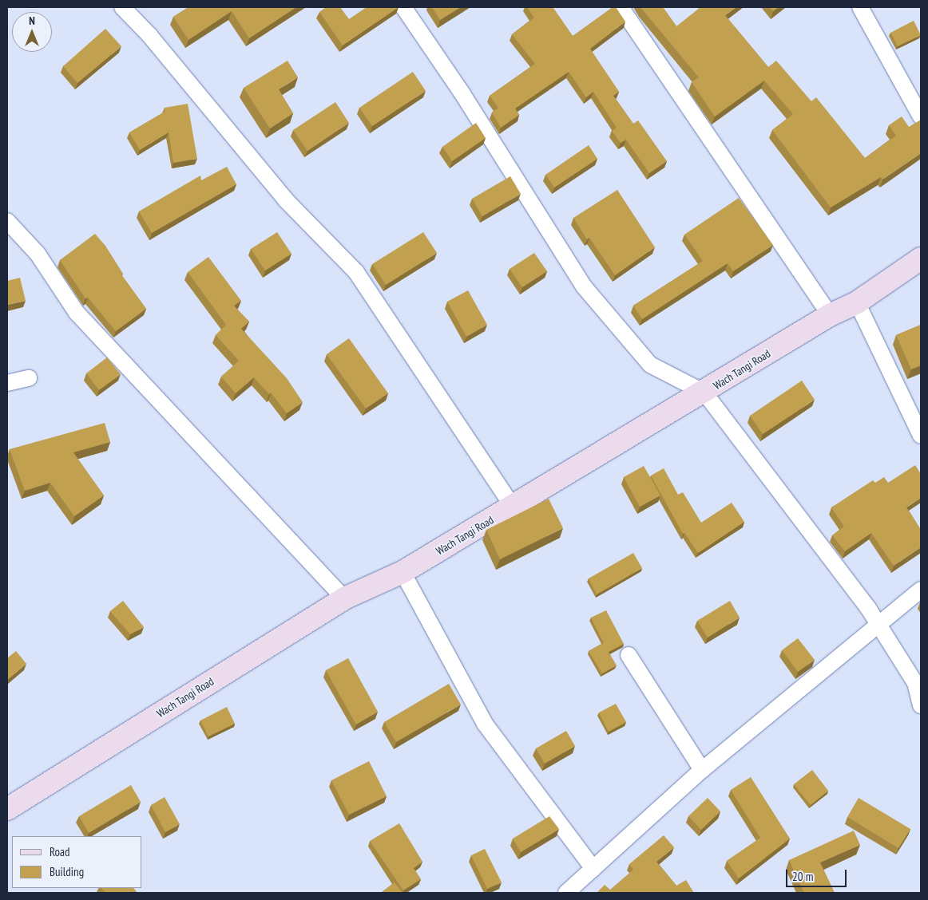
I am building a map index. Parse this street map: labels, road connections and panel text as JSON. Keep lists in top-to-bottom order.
{
  "streets": {
    "main road": ["Wach Tangi Road"]
  },
  "legend": ["Road", "Building"],
  "scale_bar": "20 m",
  "north": "top"
}
